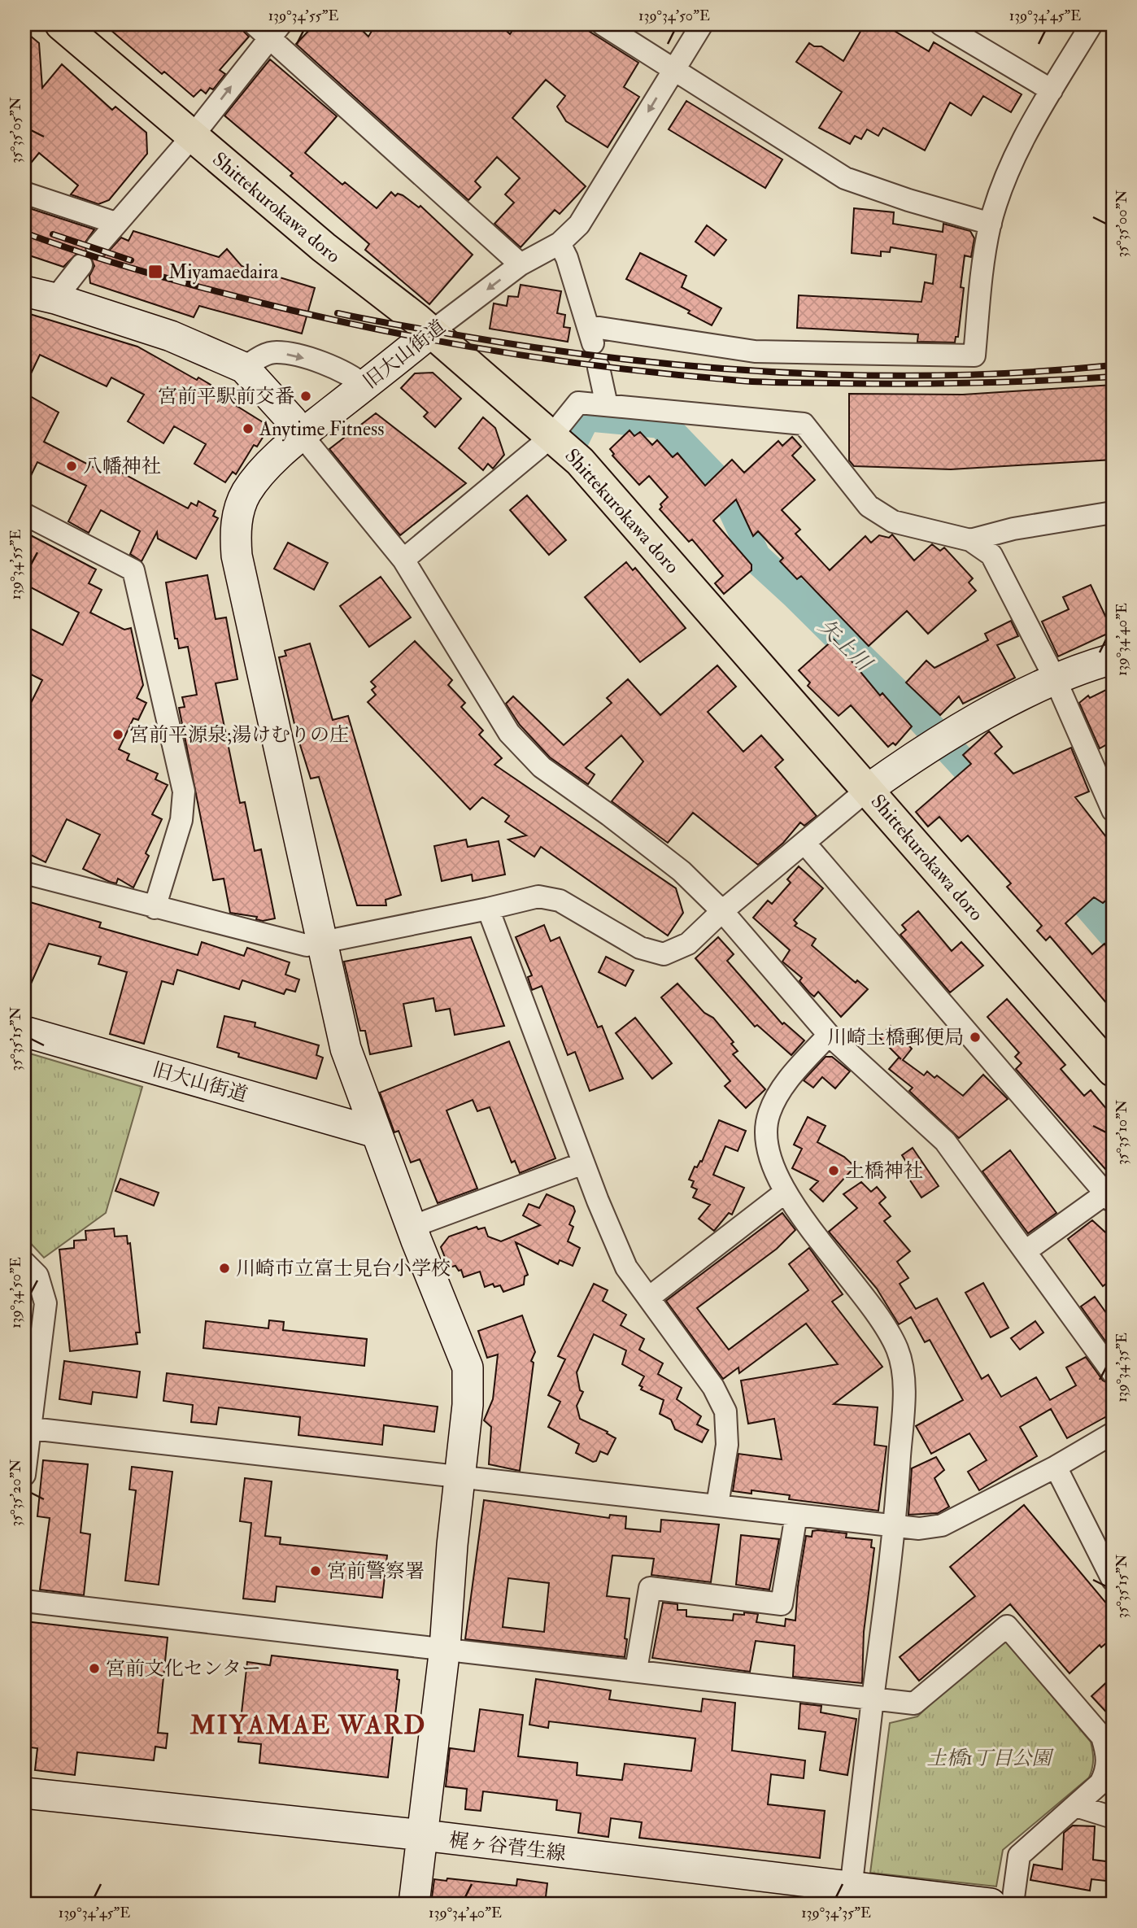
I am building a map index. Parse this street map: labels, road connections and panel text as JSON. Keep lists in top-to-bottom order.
{
  "streets": {
    "main road": ["Shittekurokawa doro"],
    "street": ["旧大山街道", "梶ヶ谷菅生線"]
  },
  "crossings": [
    ["Shittekurokawa doro", "旧大山街道"],
    ["旧大山街道", "梶ヶ谷菅生線"]
  ],
  "districts": ["MIYAMAE WARD"],
  "water": ["矢上川"],
  "parks": ["土橋1丁目公園"],
  "places": {
    "transit": ["Miyamaedaira"],
    "other": [
      "宮前平駅前交番",
      "Anytime Fitness",
      "八幡神社",
      "宮前平源泉;湯けむりの庄",
      "川崎土橋郵便局",
      "土橋神社",
      "川崎市立富士見台小学校",
      "宮前警察署",
      "宮前文化センター"
    ]
  },
  "coordinates": [
    "139°34'55\"E",
    "139°34'50\"E",
    "139°34'45\"E",
    "35°35'05\"N",
    "35°35'00\"N",
    "139°34'40\"E",
    "35°35'15\"N",
    "35°35'10\"N",
    "139°34'35\"E",
    "35°35'20\"N"
  ]
}
